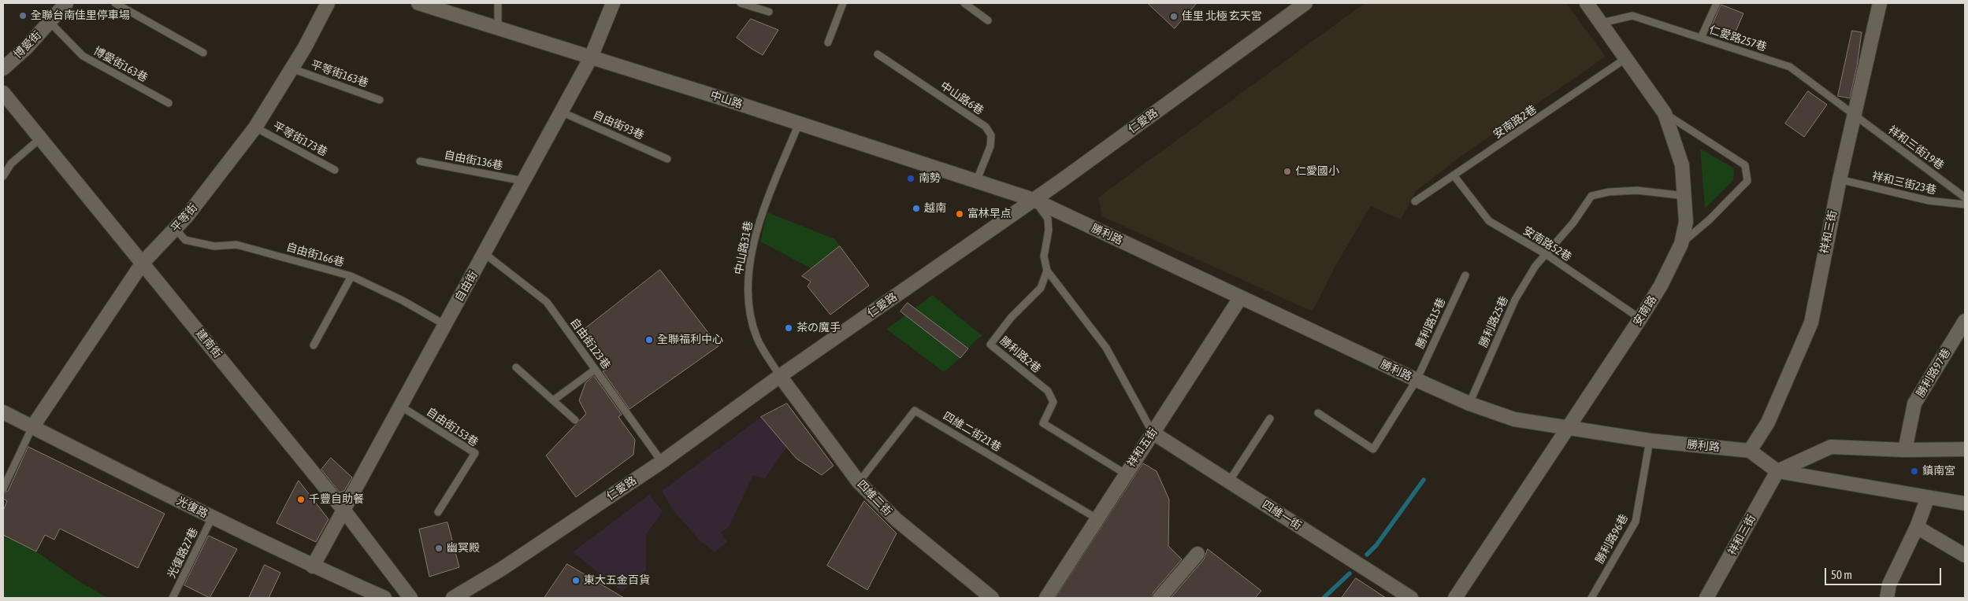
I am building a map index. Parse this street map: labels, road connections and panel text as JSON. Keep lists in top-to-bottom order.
{
  "streets": {
    "street": [
      "博愛街",
      "中山路",
      "仁愛路",
      "平等街",
      "祥和三街",
      "勝利路",
      "自由街",
      "安南路",
      "建南街",
      "勝利路97巷",
      "祥和五街",
      "四維二街",
      "光復路",
      "四維一街"
    ],
    "lane": [
      "仁愛路257巷",
      "博愛街163巷",
      "平等街163巷",
      "中山路6巷",
      "安南路2巷",
      "自由街93巷",
      "平等街173巷",
      "祥和三街19巷",
      "自由街136巷",
      "祥和三街23巷",
      "安南路52巷",
      "中山路31巷",
      "自由街166巷",
      "勝利路25巷",
      "勝利路15巷",
      "自由街123巷",
      "勝利路2巷",
      "自由街153巷",
      "四維二街21巷",
      "勝利路96巷",
      "光復路27巷"
    ]
  },
  "crossings": [
    ["仁愛路257巷", "祥和三街19巷"],
    ["仁愛路257巷", "祥和三街"],
    ["仁愛路257巷", "安南路"],
    ["博愛街", "博愛街163巷"],
    ["平等街163巷", "平等街"],
    ["中山路6巷", "中山路"],
    ["中山路", "仁愛路"],
    ["中山路", "勝利路"],
    ["中山路", "中山路31巷"],
    ["中山路", "自由街"],
    ["仁愛路", "勝利路"],
    ["仁愛路", "中山路31巷"],
    ["仁愛路", "自由街123巷"],
    ["仁愛路", "四維二街"],
    ["安南路2巷", "安南路52巷"],
    ["安南路2巷", "安南路"],
    ["自由街93巷", "自由街"],
    ["平等街173巷", "平等街"],
    ["祥和三街19巷", "祥和三街"],
    ["自由街136巷", "自由街"],
    ["祥和三街23巷", "祥和三街"],
    ["平等街", "自由街166巷"],
    ["平等街", "建南街"],
    ["平等街", "光復路"],
    ["祥和三街", "勝利路"],
    ["勝利路", "安南路"],
    ["勝利路", "勝利路25巷"],
    ["勝利路", "勝利路15巷"],
    ["勝利路", "祥和五街"],
    ["勝利路", "勝利路96巷"],
    ["安南路52巷", "安南路"],
    ["安南路52巷", "勝利路25巷"],
    ["中山路31巷", "四維二街"],
    ["自由街166巷", "自由街"],
    ["自由街", "建南街"],
    ["自由街", "自由街123巷"],
    ["自由街", "自由街153巷"],
    ["自由街", "光復路"],
    ["安南路", "勝利路25巷"],
    ["勝利路2巷", "祥和五街"],
    ["四維二街21巷", "祥和五街"],
    ["四維二街21巷", "四維二街"],
    ["祥和五街", "四維一街"],
    ["光復路", "光復路27巷"]
  ],
  "places": [
    "全聯台南佳里停車場",
    "佳里 北極 玄天宮",
    "仁愛國小",
    "南勢",
    "越南",
    "富林早点",
    "茶の魔手",
    "全聯福利中心",
    "鎮南宮",
    "千豐自助餐",
    "幽冥殿",
    "東大五金百貨"
  ],
  "scale_bar": "50 m"
}
